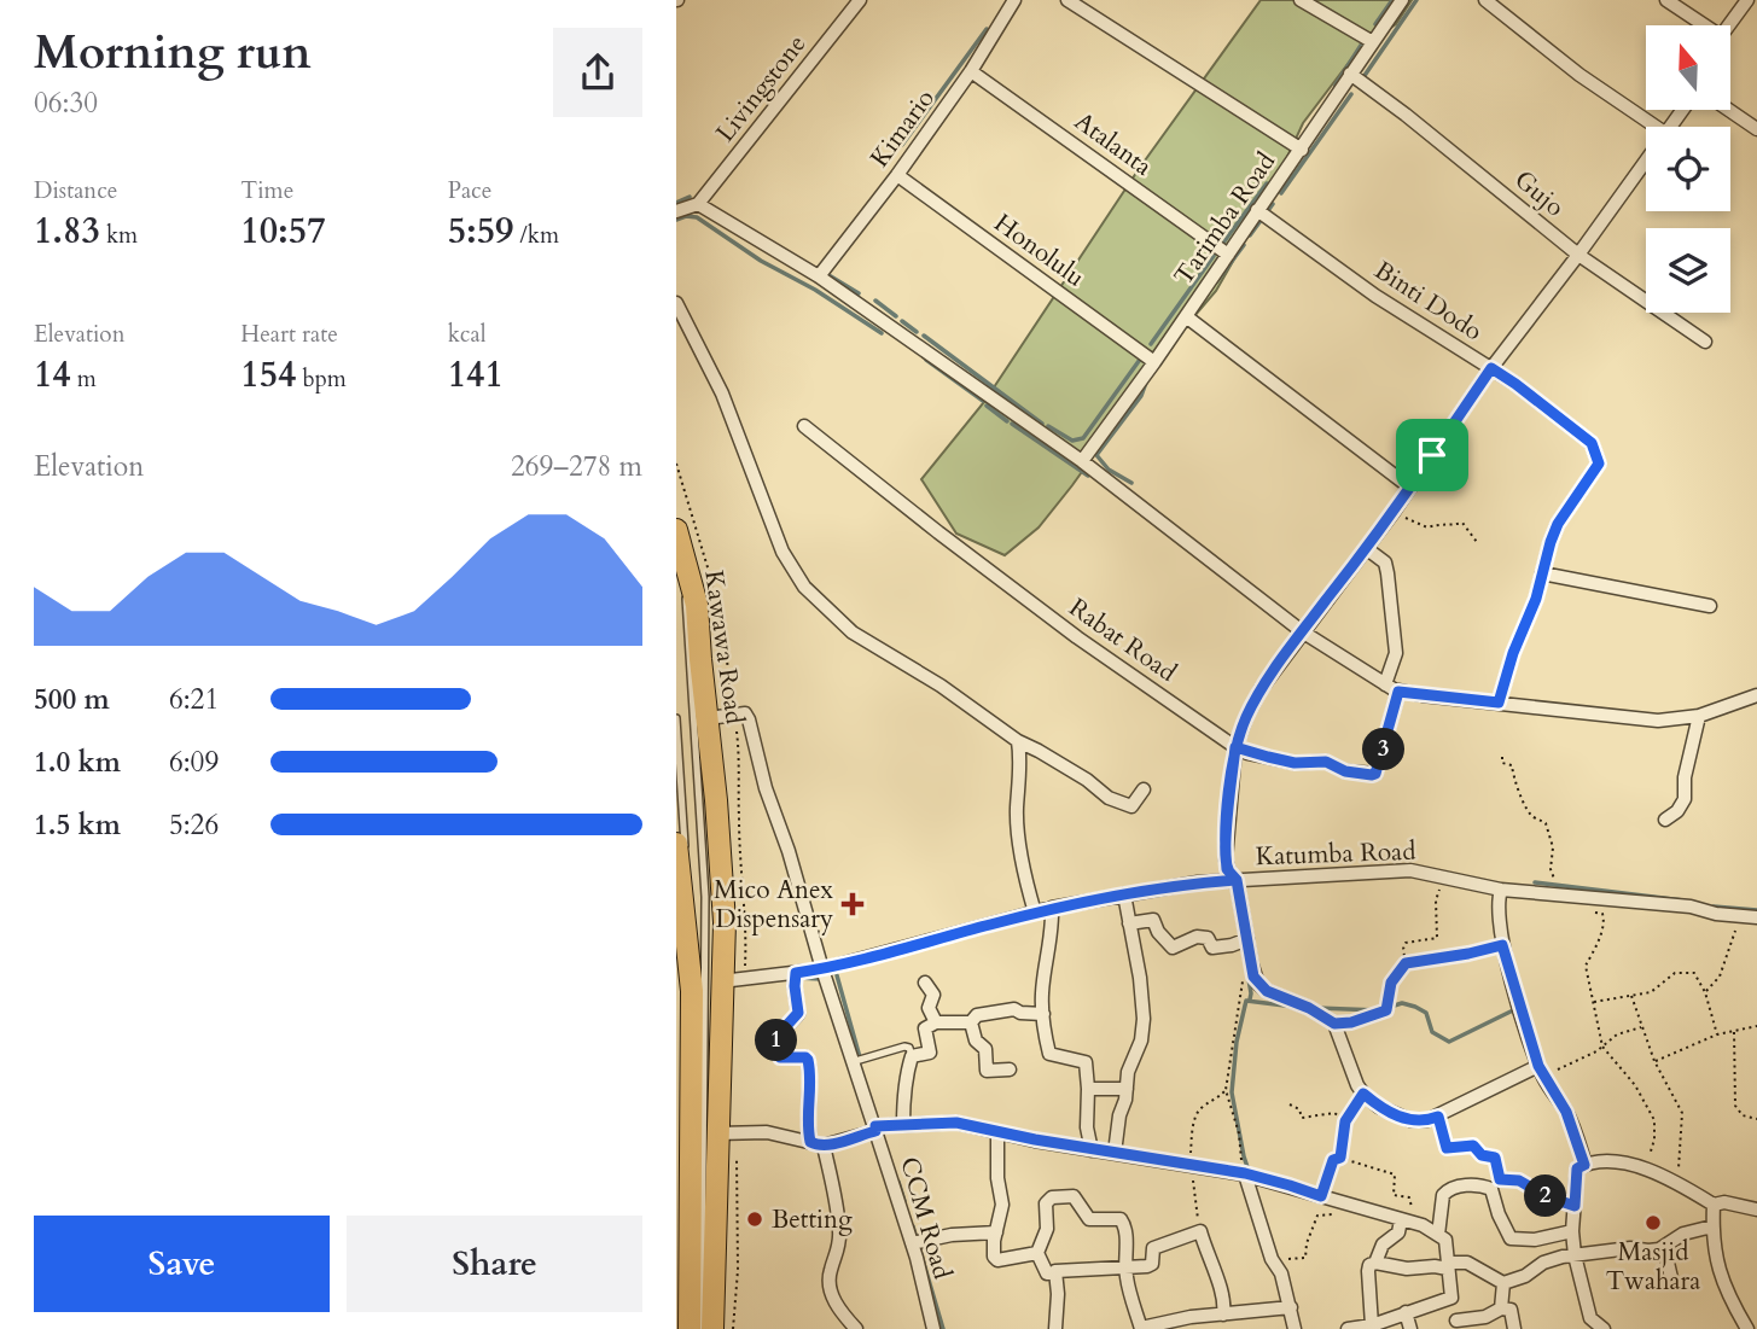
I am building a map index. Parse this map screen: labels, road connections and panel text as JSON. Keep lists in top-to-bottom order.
{
  "streets": {
    "main road": ["Kawawa Road"],
    "street": [
      "Livingstone",
      "Kimario",
      "Atalanta",
      "Gujo",
      "Tarimba Road",
      "Honolulu",
      "Binti Dodo",
      "Rabat Road",
      "Katumba Road",
      "CCM Road"
    ]
  },
  "crossings": [
    ["Kimario", "Atalanta"],
    ["Kimario", "Honolulu"],
    ["Atalanta", "Tarimba Road"],
    ["Gujo", "Tarimba Road"],
    ["Tarimba Road", "Honolulu"],
    ["Tarimba Road", "Binti Dodo"],
    ["Kawawa Road", "Katumba Road"],
    ["Kawawa Road", "CCM Road"]
  ],
  "places": {
    "health": ["Mico Anex Dispensary"],
    "other": ["Betting", "Masjid Twahara"]
  },
  "north": "top",
  "page": {
    "heading": ["Morning run", "06:30"],
    "stats": [
      ["Distance", "1.83 km"],
      ["Time", "10:57"],
      ["Pace", "5:59 /km"],
      ["Elevation", "14 m"],
      ["Heart rate", "154 bpm"],
      ["kcal", "141"]
    ],
    "chart": ["Elevation", "269–278 m"],
    "list": [
      {
        "name": "500 m",
        "note": "6:21"
      },
      {
        "name": "1.0 km",
        "note": "6:09"
      },
      {
        "name": "1.5 km",
        "note": "5:26"
      }
    ],
    "pins": ["3", "1", "2"],
    "buttons": ["Save", "Share"]
  }
}
